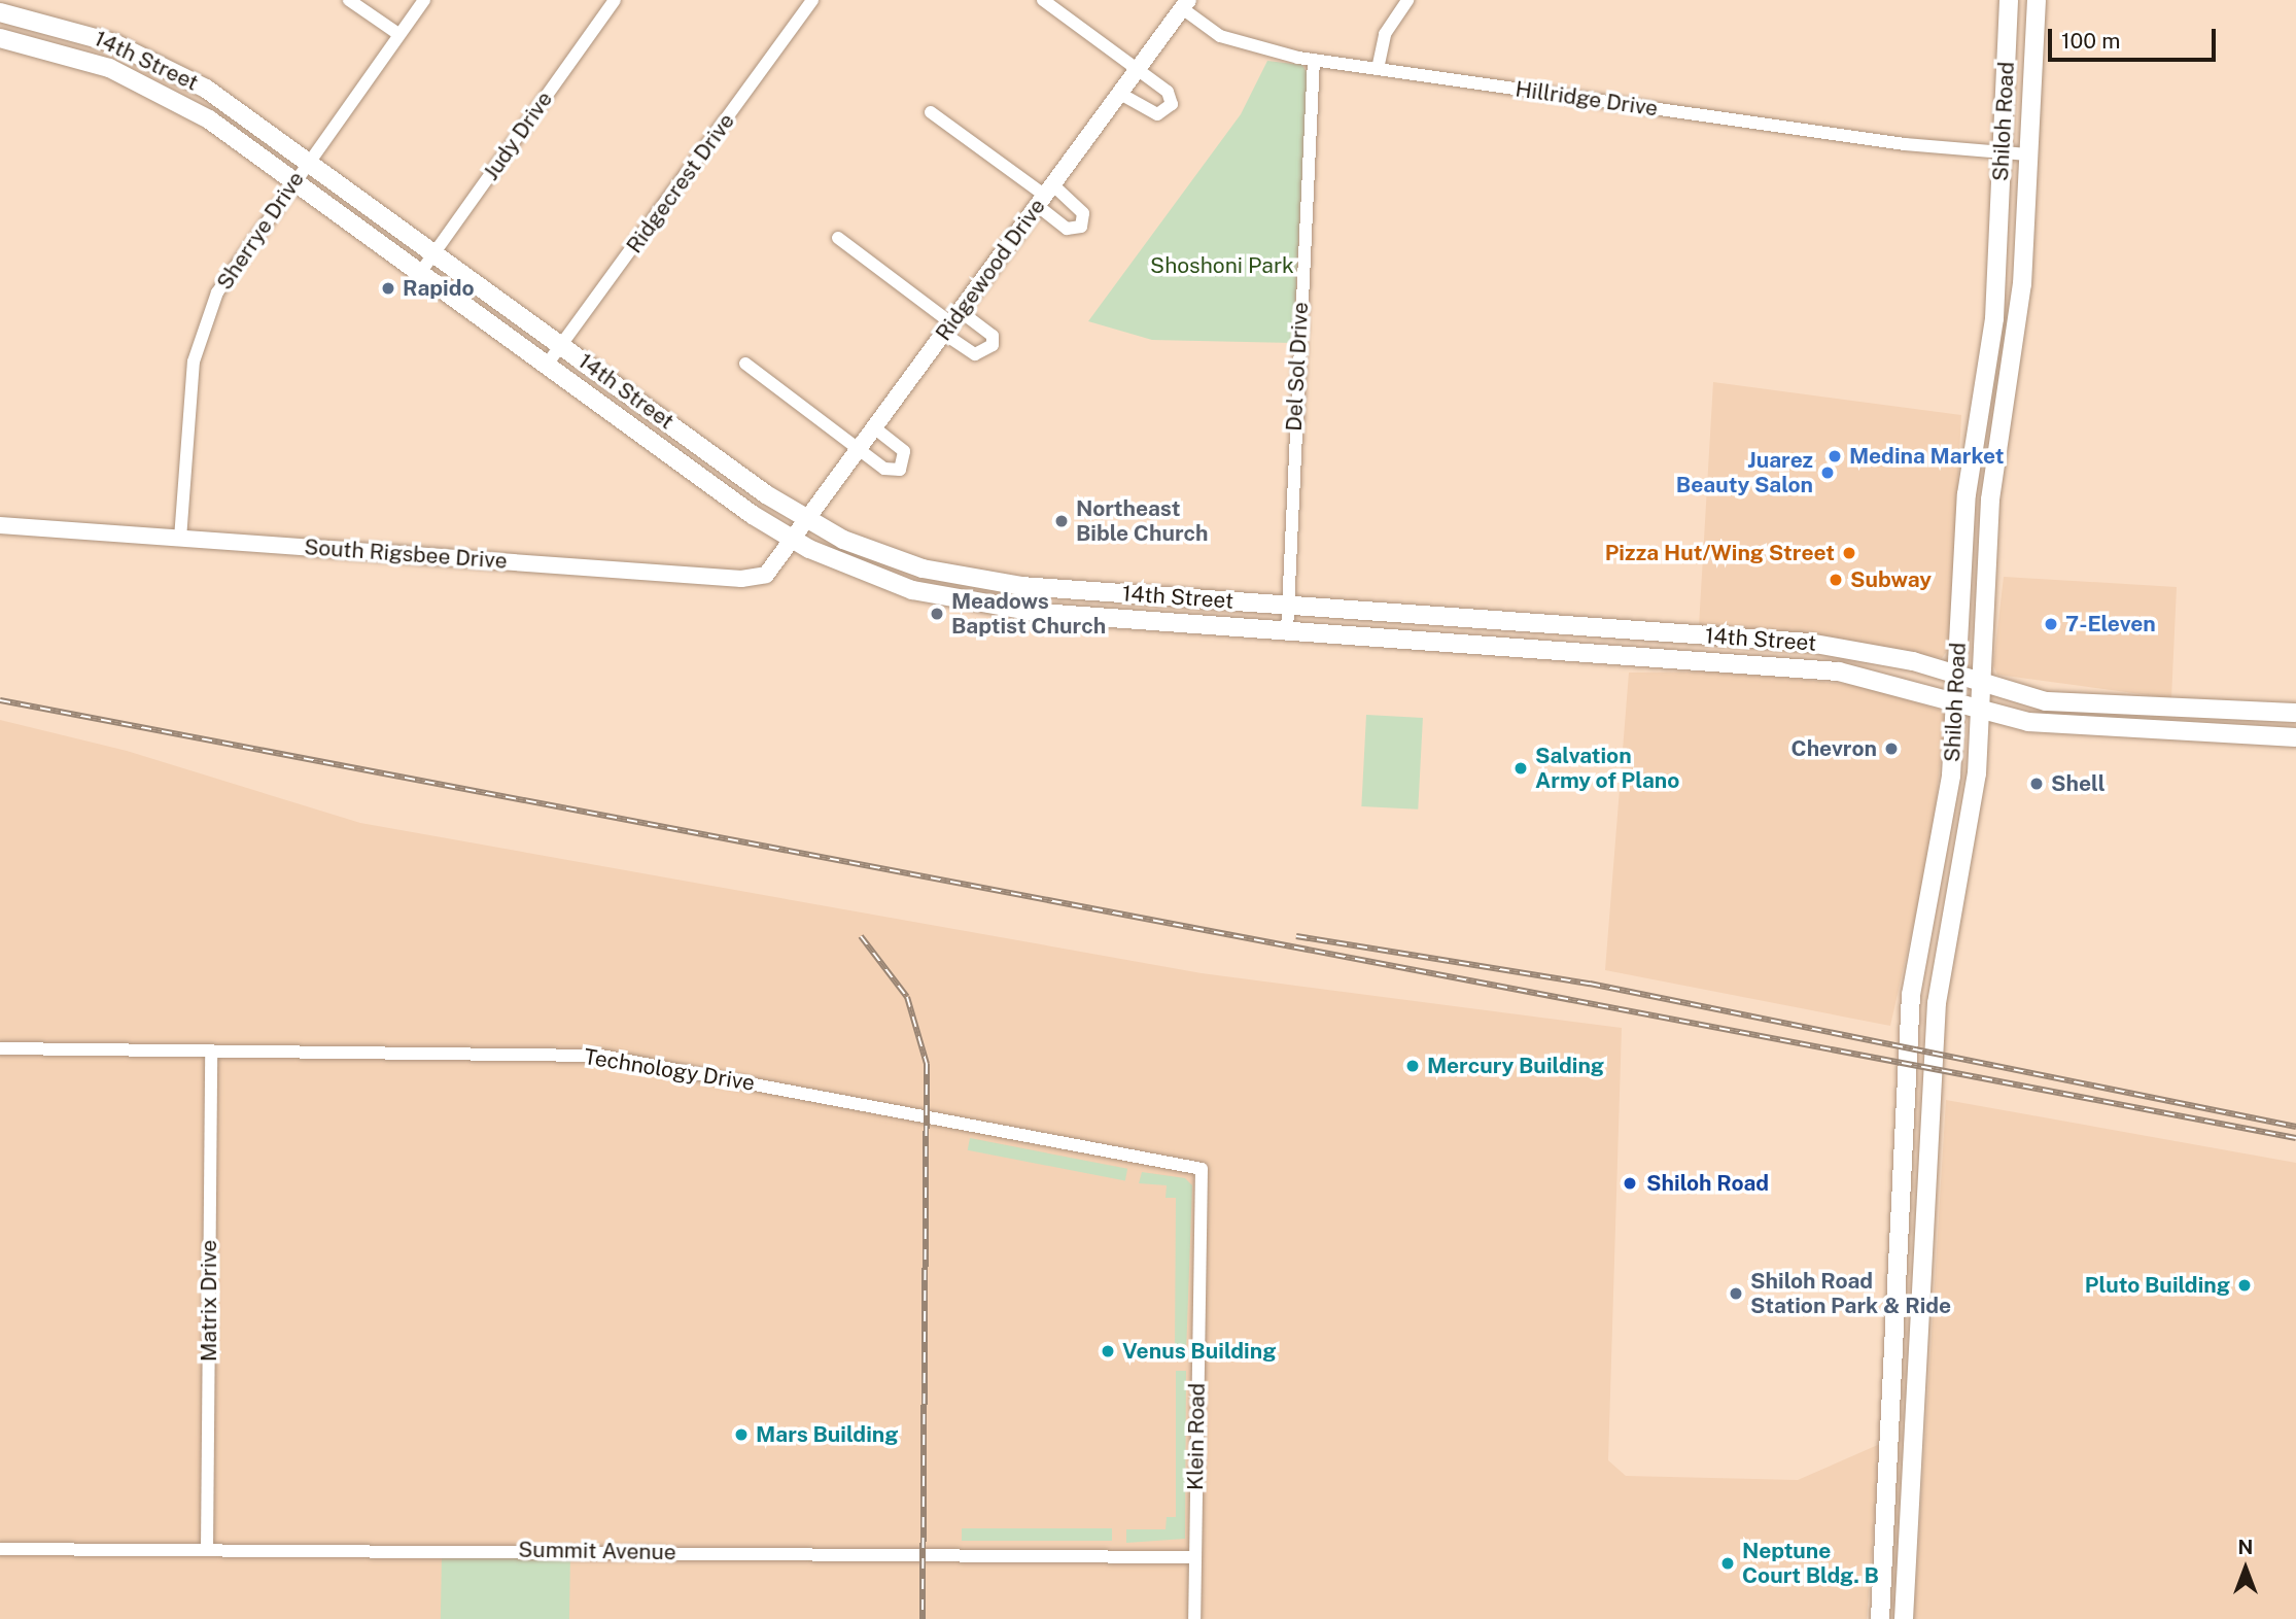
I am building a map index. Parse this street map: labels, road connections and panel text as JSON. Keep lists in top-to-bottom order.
{
  "streets": {
    "main road": ["14th Street", "Shiloh Road"],
    "street": [
      "Hillridge Drive",
      "Judy Drive",
      "Ridgecrest Drive",
      "Sherrye Drive",
      "Ridgewood Drive",
      "Del Sol Drive",
      "South Rigsbee Drive",
      "Technology Drive",
      "Matrix Drive",
      "Klein Road",
      "Summit Avenue"
    ]
  },
  "crossings": [
    ["14th Street", "Shiloh Road"],
    ["14th Street", "Judy Drive"],
    ["14th Street", "Ridgecrest Drive"],
    ["14th Street", "Sherrye Drive"],
    ["14th Street", "Ridgewood Drive"],
    ["14th Street", "Del Sol Drive"],
    ["14th Street", "South Rigsbee Drive"],
    ["Hillridge Drive", "Shiloh Road"],
    ["Hillridge Drive", "Ridgewood Drive"],
    ["Hillridge Drive", "Del Sol Drive"],
    ["Sherrye Drive", "South Rigsbee Drive"],
    ["Ridgewood Drive", "South Rigsbee Drive"],
    ["Technology Drive", "Matrix Drive"],
    ["Technology Drive", "Klein Road"],
    ["Matrix Drive", "Summit Avenue"],
    ["Klein Road", "Summit Avenue"]
  ],
  "parks": ["Shoshoni Park"],
  "places": [
    "Rapido",
    "Medina Market",
    "Juarez Beauty Salon",
    "Northeast Bible Church",
    "Pizza Hut/Wing Street",
    "Subway",
    "Meadows Baptist Church",
    "7-Eleven",
    "Chevron",
    "Salvation Army of Plano",
    "Shell",
    "Mercury Building",
    "Shiloh Road",
    "Pluto Building",
    "Shiloh Road Station Park & Ride",
    "Venus Building",
    "Mars Building",
    "Neptune Court Bldg. B"
  ],
  "scale_bar": "100 m",
  "north": "top"
}
